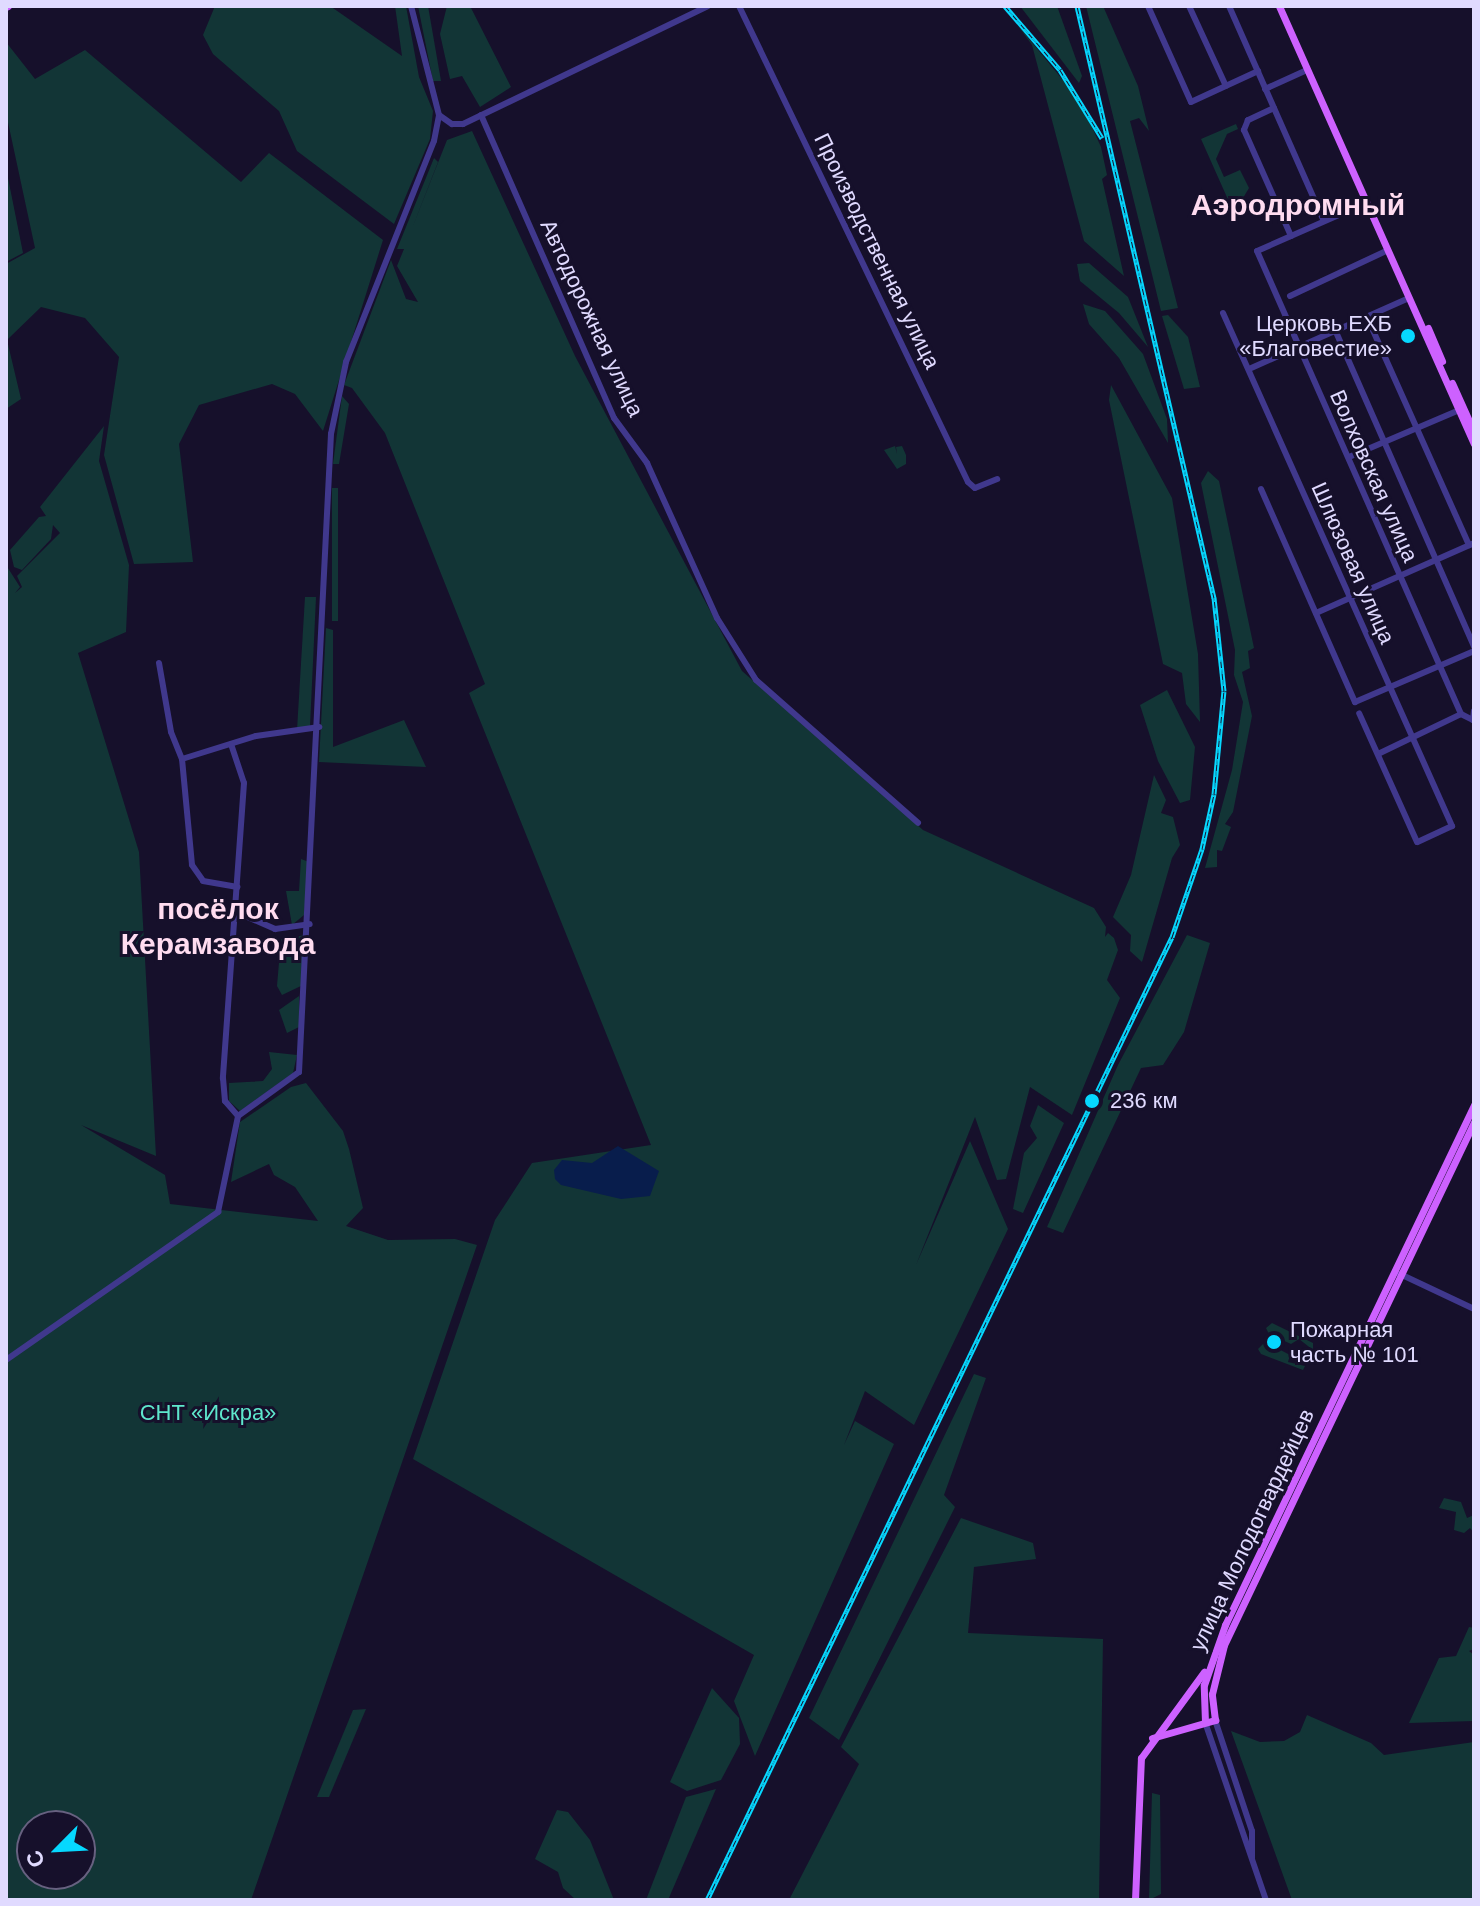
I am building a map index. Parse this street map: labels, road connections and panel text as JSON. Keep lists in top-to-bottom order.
{
  "streets": {
    "main road": ["улица Молодогвардейцев"],
    "street": [
      "Производственная улица",
      "Автодорожная улица",
      "Волховская улица",
      "Шлюзовая улица"
    ]
  },
  "districts": ["Аэродромный", "посёлок Керамзавода"],
  "parks": ["СНТ «Искра»"],
  "places": ["Церковь ЕХБ «Благовестие»", "236 км", "Пожарная часть № 101"],
  "north": "bottom left"
}
